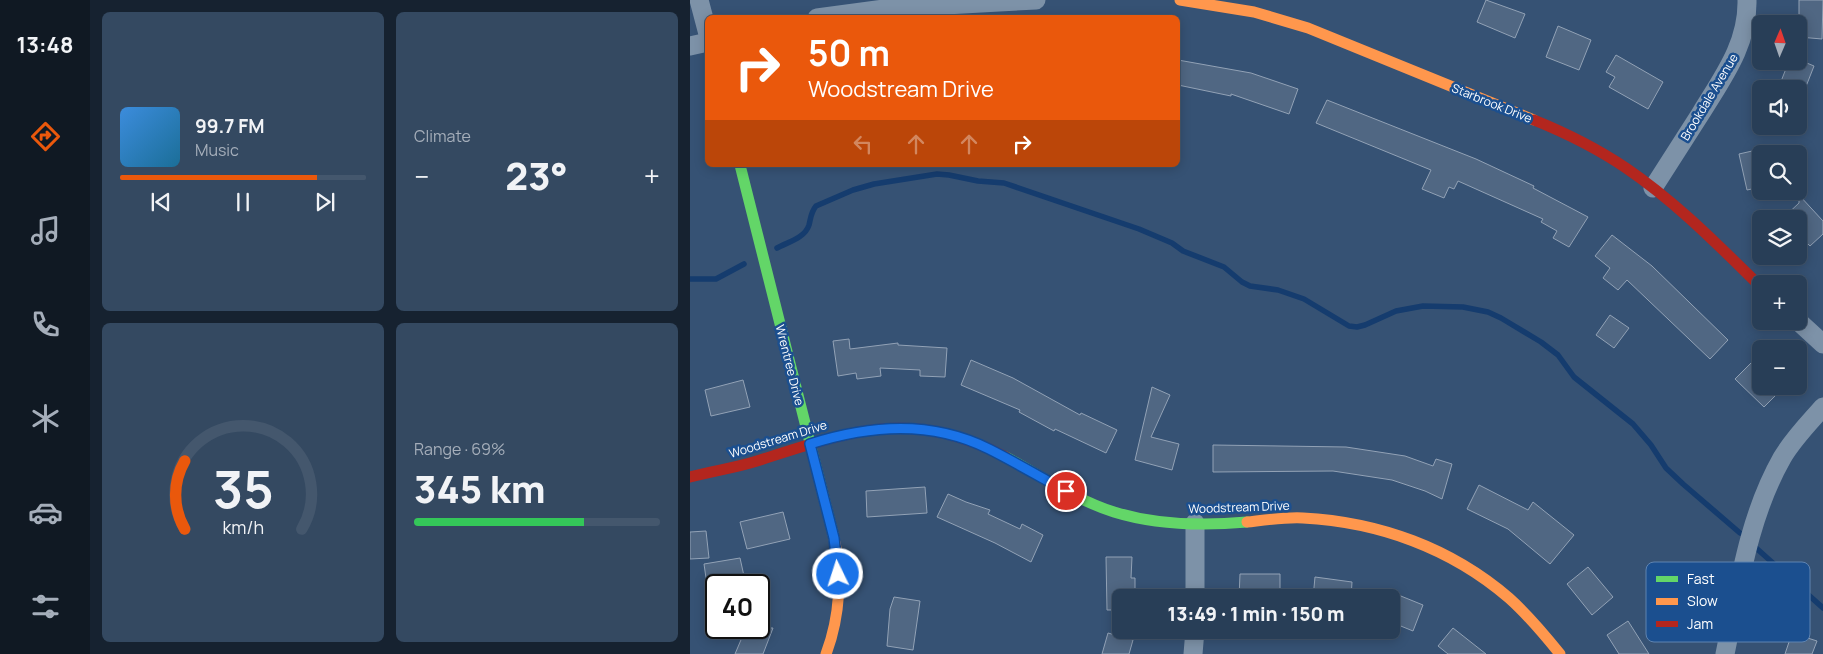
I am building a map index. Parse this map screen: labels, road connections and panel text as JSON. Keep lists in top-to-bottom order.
{
  "streets": {
    "street": [
      "Brookdale Avenue",
      "Starbrook Drive",
      "Wrentree Drive",
      "Woodstream Drive"
    ]
  },
  "crossings": [
    ["Brookdale Avenue", "Starbrook Drive"],
    ["Wrentree Drive", "Woodstream Drive"]
  ],
  "legend": ["Fast", "Slow", "Jam"],
  "north": "top",
  "page": {
    "tabs": "13:48",
    "tile": [
      "Climate",
      ["Range · 69%", "345 km"]
    ],
    "map_buttons": ["+", "−"],
    "turn": ["50 m", "Woodstream Drive"],
    "song": ["99.7 FM", "Music"],
    "heat": ["−", "23°", "+"],
    "limit": "40",
    "trip": "13:49 · 1 min · 150 m",
    "gauge": ["35", "km/h"]
  }
}
